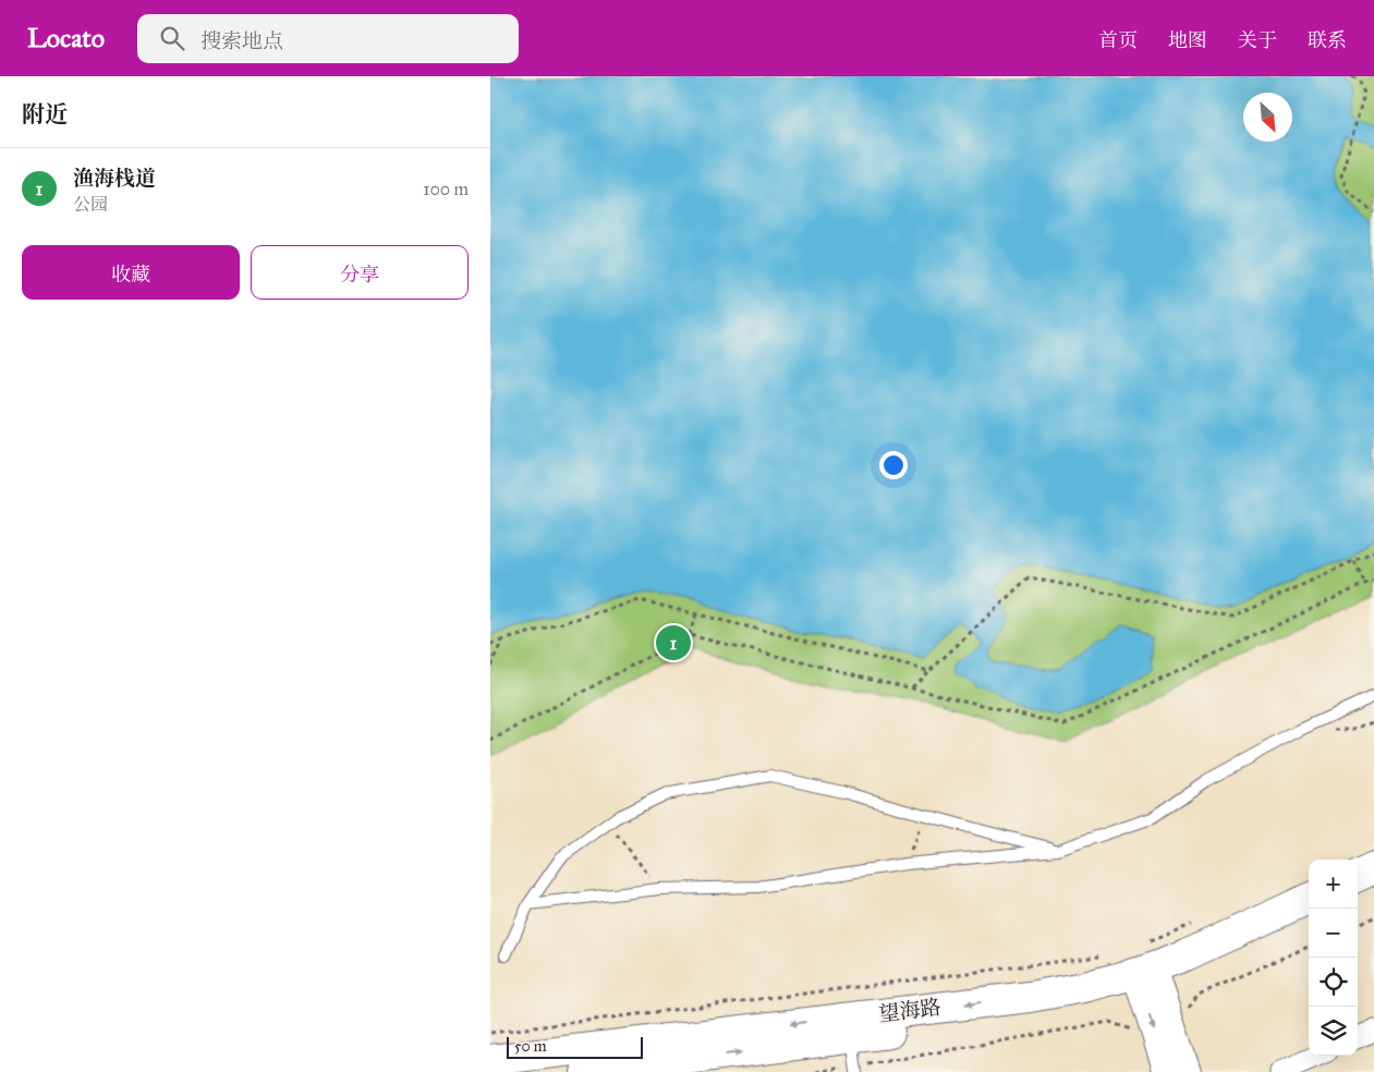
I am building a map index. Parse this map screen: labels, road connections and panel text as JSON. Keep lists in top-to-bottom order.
{
  "streets": {
    "main road": ["望海路"]
  },
  "scale_bar": "50 m",
  "north": "bottom right",
  "page": {
    "header": "Locato",
    "search": "搜索地点",
    "nav": [
      "首页",
      "地图",
      "关于",
      "联系"
    ],
    "heading": "附近",
    "list": [
      {
        "mark": "1",
        "name": "渔海栈道",
        "note": "公园",
        "value": "100 m"
      }
    ],
    "buttons": ["收藏", "分享"],
    "pins": "1",
    "map_buttons": ["+", "−"],
    "scale": "50 m"
  }
}
